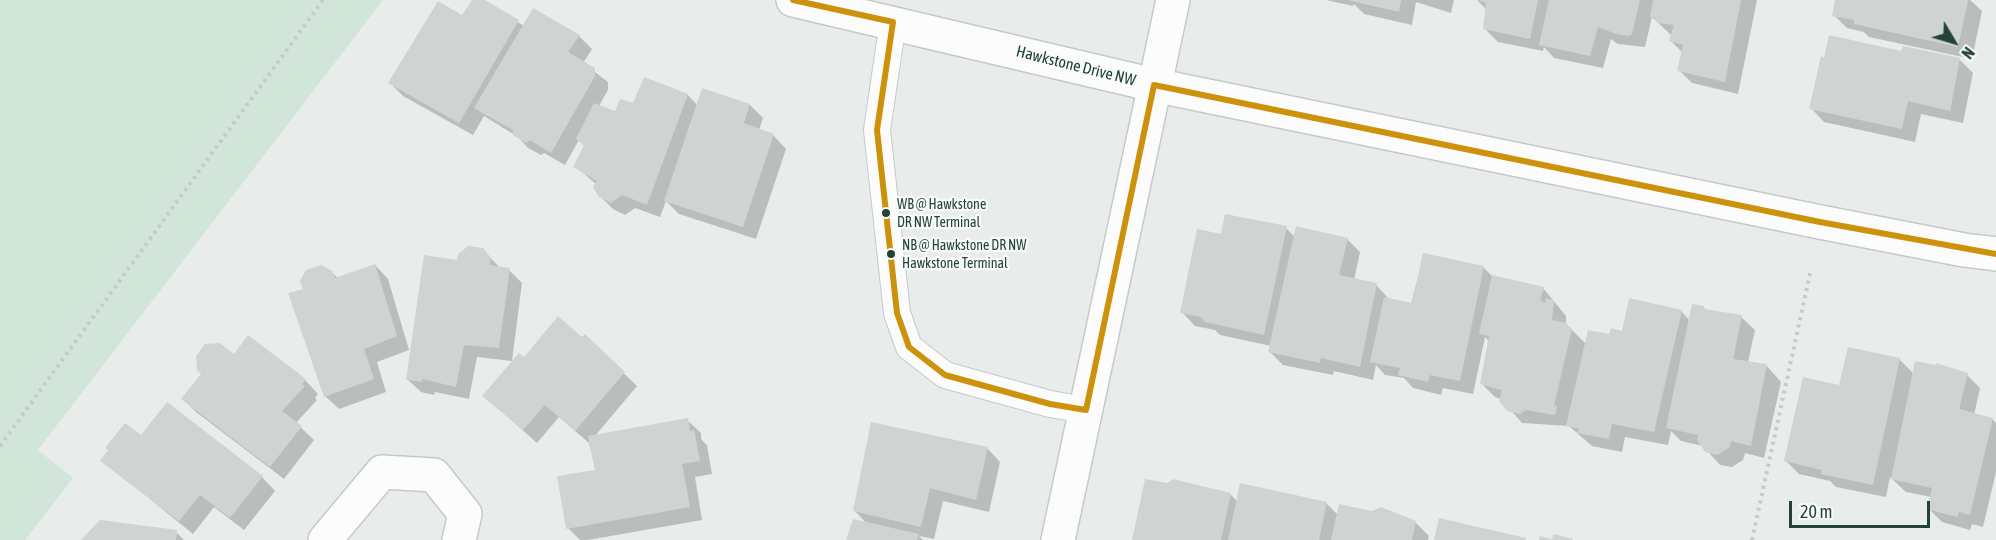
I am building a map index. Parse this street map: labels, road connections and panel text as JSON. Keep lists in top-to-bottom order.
{
  "streets": {
    "street": ["Hawkstone Drive NW"]
  },
  "places": ["WB @ Hawkstone DR NW Terminal", "NB @ Hawkstone DR NW Hawkstone Terminal"],
  "scale_bar": "20 m",
  "north": "bottom right"
}
